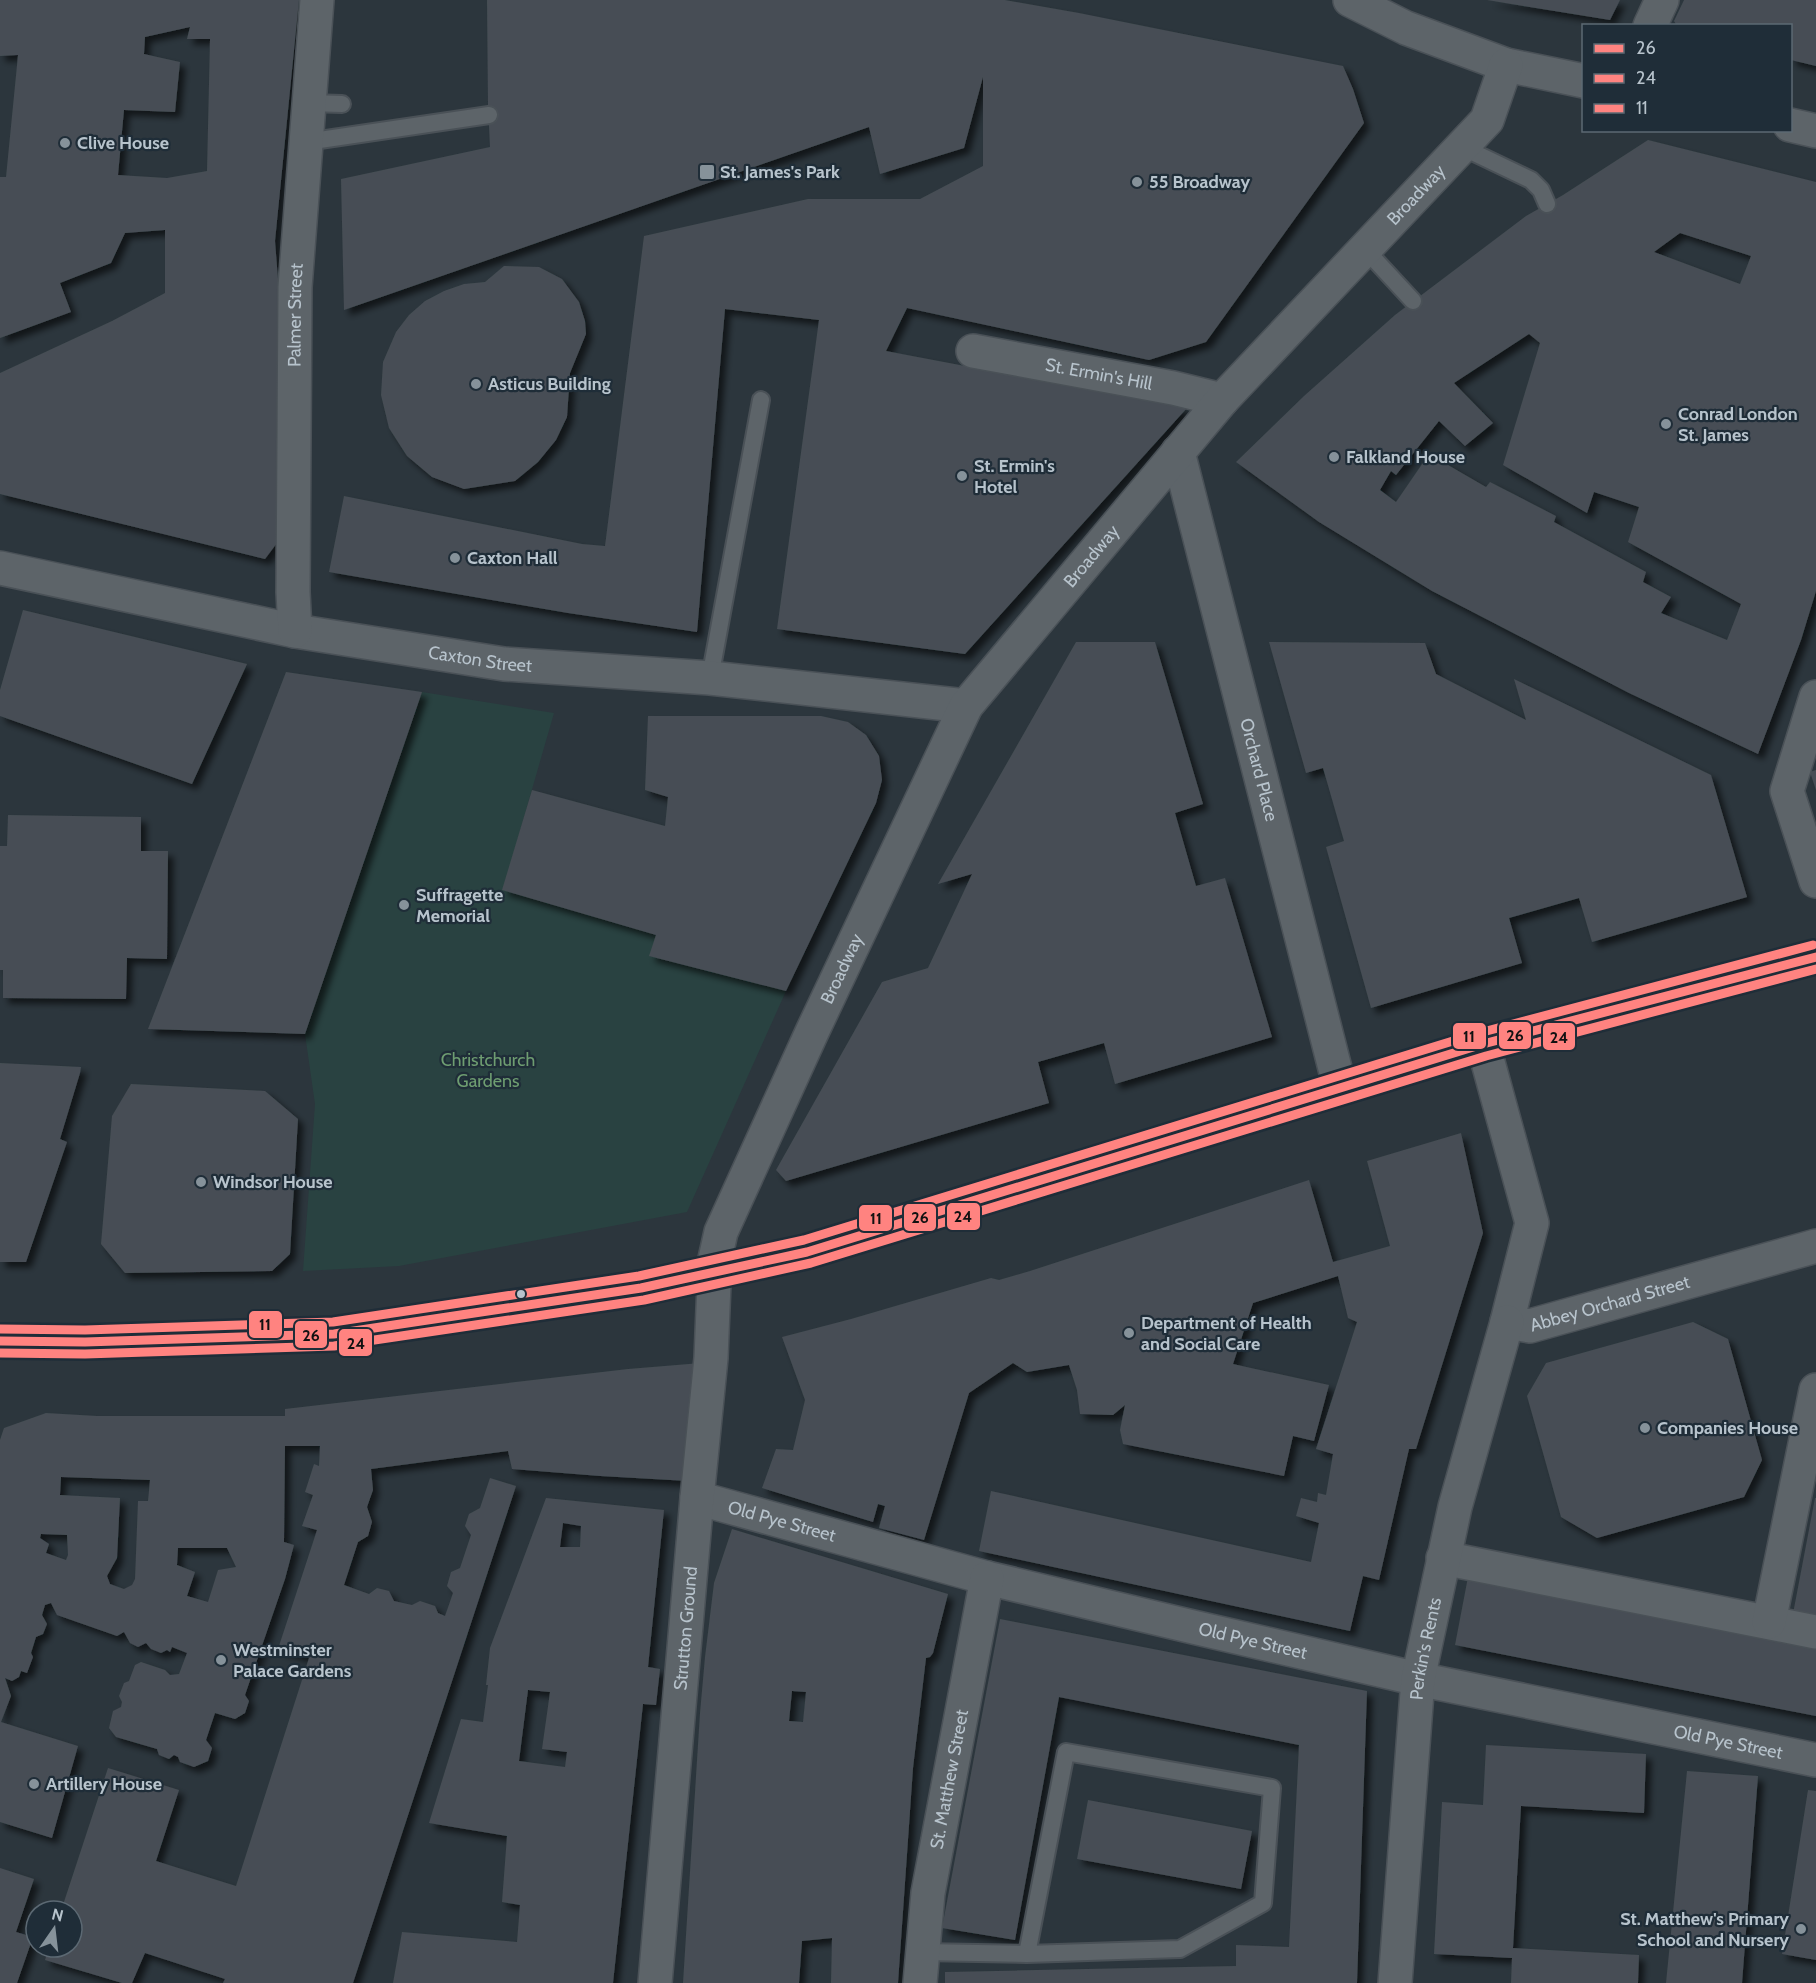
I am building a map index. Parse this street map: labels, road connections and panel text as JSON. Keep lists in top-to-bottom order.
{
  "streets": {
    "street": [
      "Broadway",
      "Palmer Street",
      "St. Ermin's Hill",
      "Caxton Street",
      "Orchard Place",
      "Abbey Orchard Street",
      "Old Pye Street",
      "Strutton Ground",
      "Perkin's Rents",
      "St. Matthew Street"
    ]
  },
  "crossings": [
    ["Broadway", "St. Ermin's Hill"],
    ["Broadway", "Caxton Street"],
    ["Broadway", "Orchard Place"],
    ["Broadway", "Strutton Ground"],
    ["Palmer Street", "Caxton Street"],
    ["Abbey Orchard Street", "Perkin's Rents"],
    ["Old Pye Street", "Strutton Ground"],
    ["Old Pye Street", "Perkin's Rents"],
    ["Old Pye Street", "St. Matthew Street"]
  ],
  "parks": ["Christchurch Gardens"],
  "places": {
    "other": [
      "Clive House",
      "55 Broadway",
      "Asticus Building",
      "Conrad London St. James",
      "Falkland House",
      "St. Ermin's Hotel",
      "Caxton Hall",
      "Suffragette Memorial",
      "Windsor House",
      "Department of Health and Social Care",
      "Companies House",
      "Westminster Palace Gardens",
      "Artillery House",
      "St. Matthew's Primary School and Nursery"
    ],
    "transit": ["St. James's Park"]
  },
  "lines": ["transit line 11", "transit line 26", "transit line 24"],
  "legend": ["26", "24", "11"],
  "north": "top"
}
